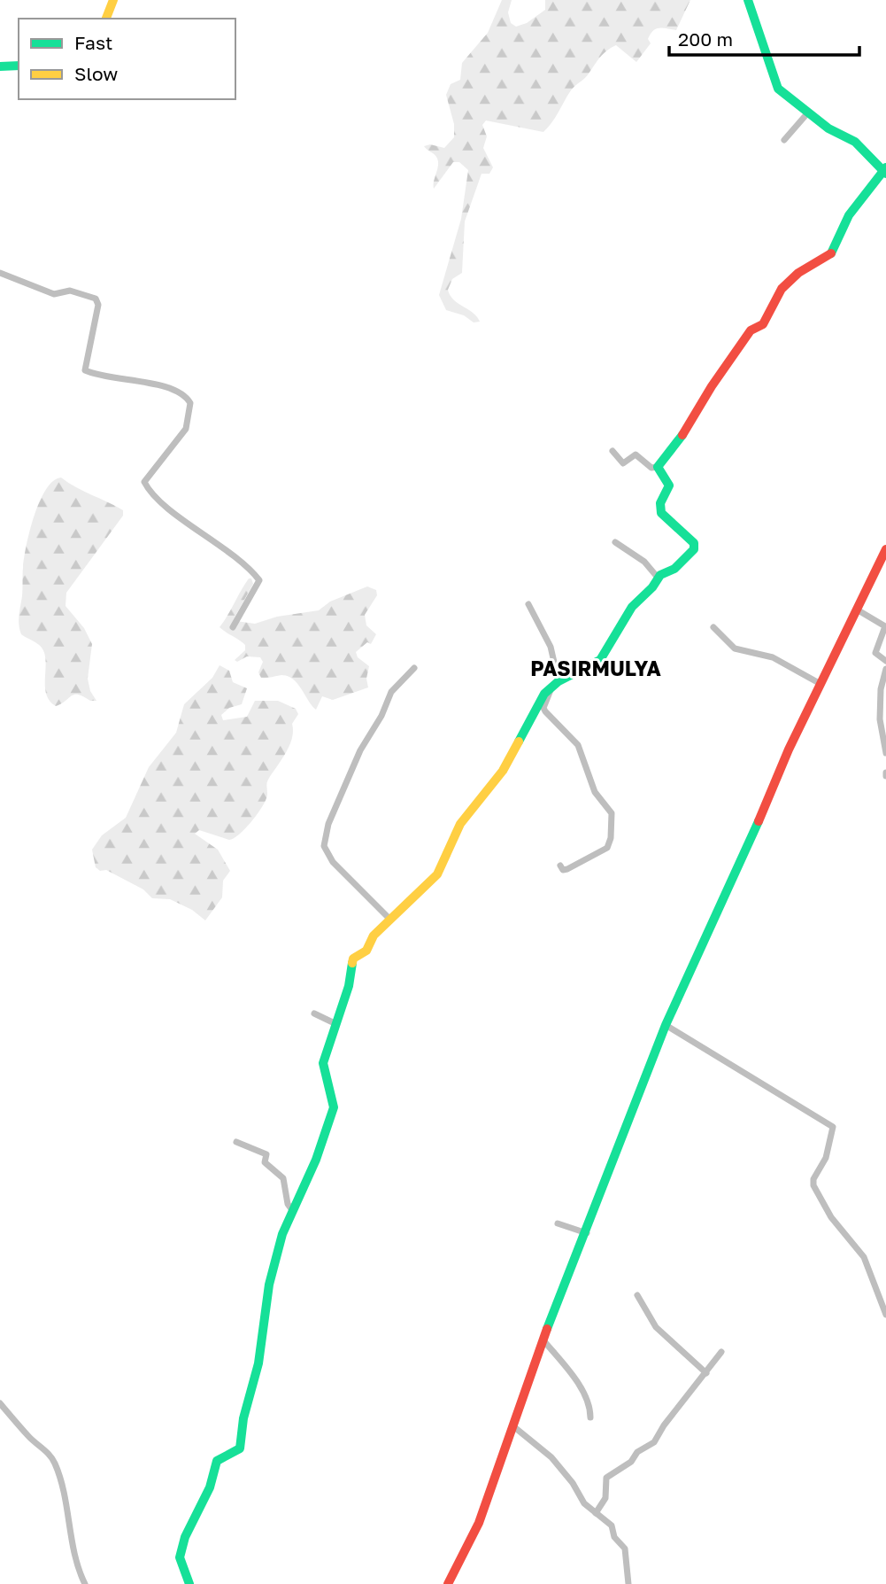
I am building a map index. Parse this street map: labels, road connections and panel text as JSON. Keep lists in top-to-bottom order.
{
  "districts": ["PASIRMULYA"],
  "legend": ["Fast", "Slow"],
  "scale_bar": "200 m"
}
